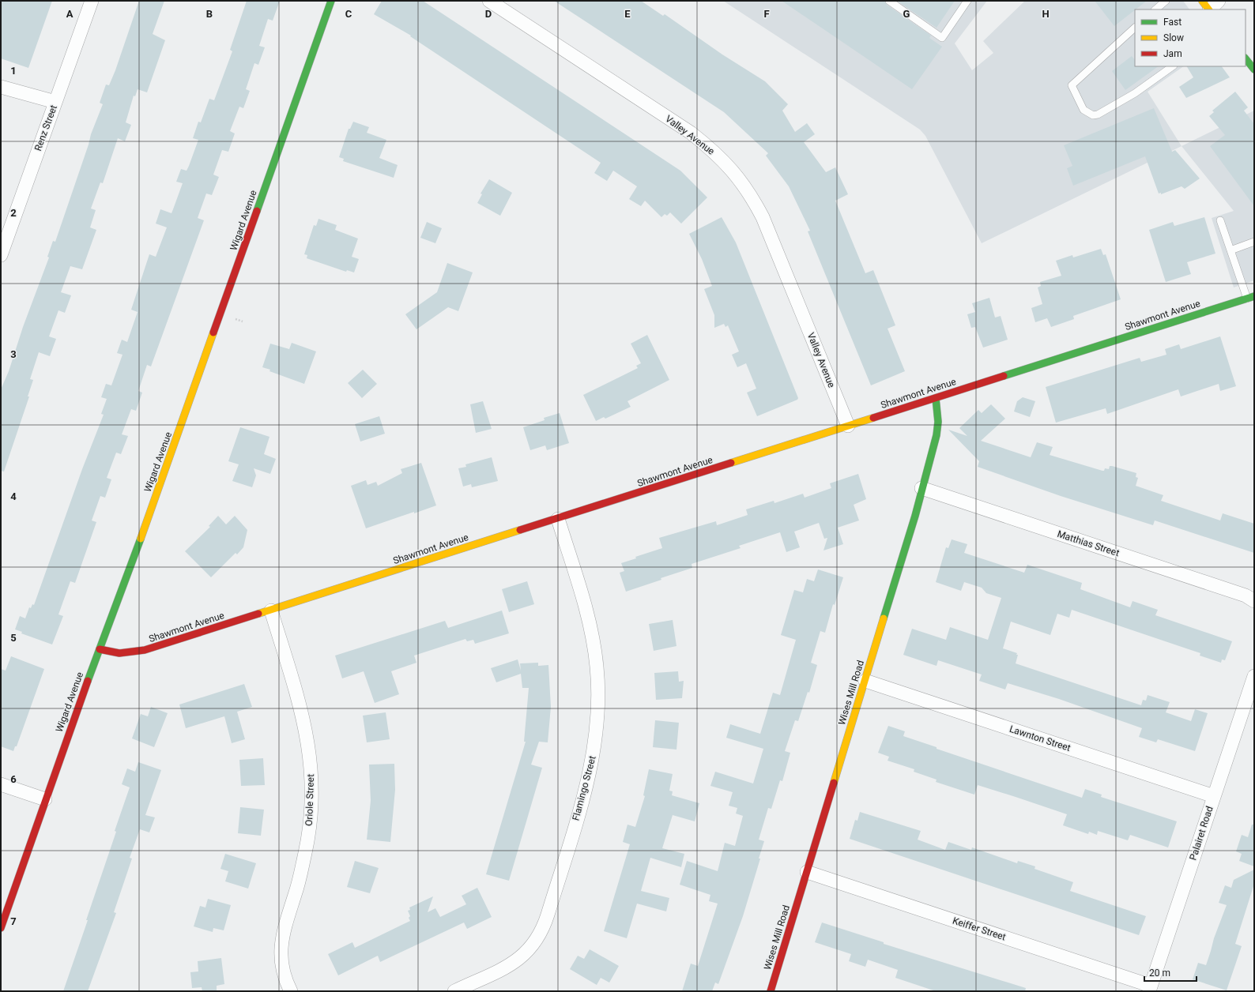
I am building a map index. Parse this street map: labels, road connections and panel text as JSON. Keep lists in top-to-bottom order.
{
  "streets": {
    "street": [
      "Renz Street",
      "Valley Avenue",
      "Wigard Avenue",
      "Shawmont Avenue",
      "Matthias Street",
      "Wises Mill Road",
      "Lawnton Street",
      "Flamingo Street",
      "Oriole Street",
      "Palairet Road",
      "Keiffer Street"
    ]
  },
  "crossings": [
    ["Valley Avenue", "Shawmont Avenue"],
    ["Wigard Avenue", "Shawmont Avenue"],
    ["Shawmont Avenue", "Wises Mill Road"],
    ["Shawmont Avenue", "Flamingo Street"],
    ["Shawmont Avenue", "Oriole Street"],
    ["Matthias Street", "Wises Mill Road"],
    ["Wises Mill Road", "Lawnton Street"],
    ["Wises Mill Road", "Keiffer Street"],
    ["Lawnton Street", "Palairet Road"],
    ["Palairet Road", "Keiffer Street"]
  ],
  "legend": ["Fast", "Slow", "Jam"],
  "scale_bar": "20 m",
  "grid": {
    "columns": [
      "A",
      "B",
      "C",
      "D",
      "E",
      "F",
      "G",
      "H"
    ],
    "rows": [
      "1",
      "2",
      "3",
      "4",
      "5",
      "6",
      "7"
    ]
  }
}
